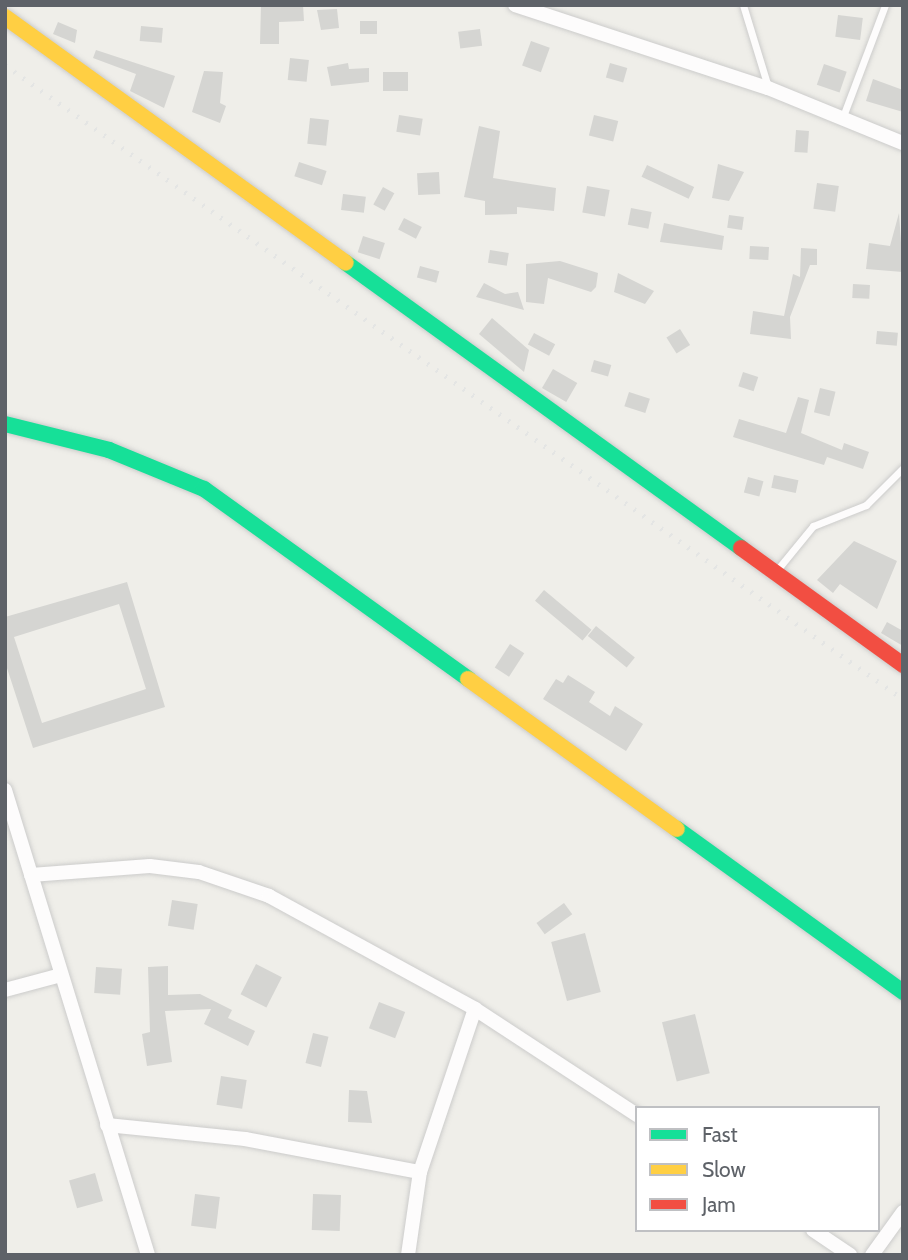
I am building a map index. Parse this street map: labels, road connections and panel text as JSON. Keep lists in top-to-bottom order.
{
  "legend": ["Fast", "Slow", "Jam"]
}
